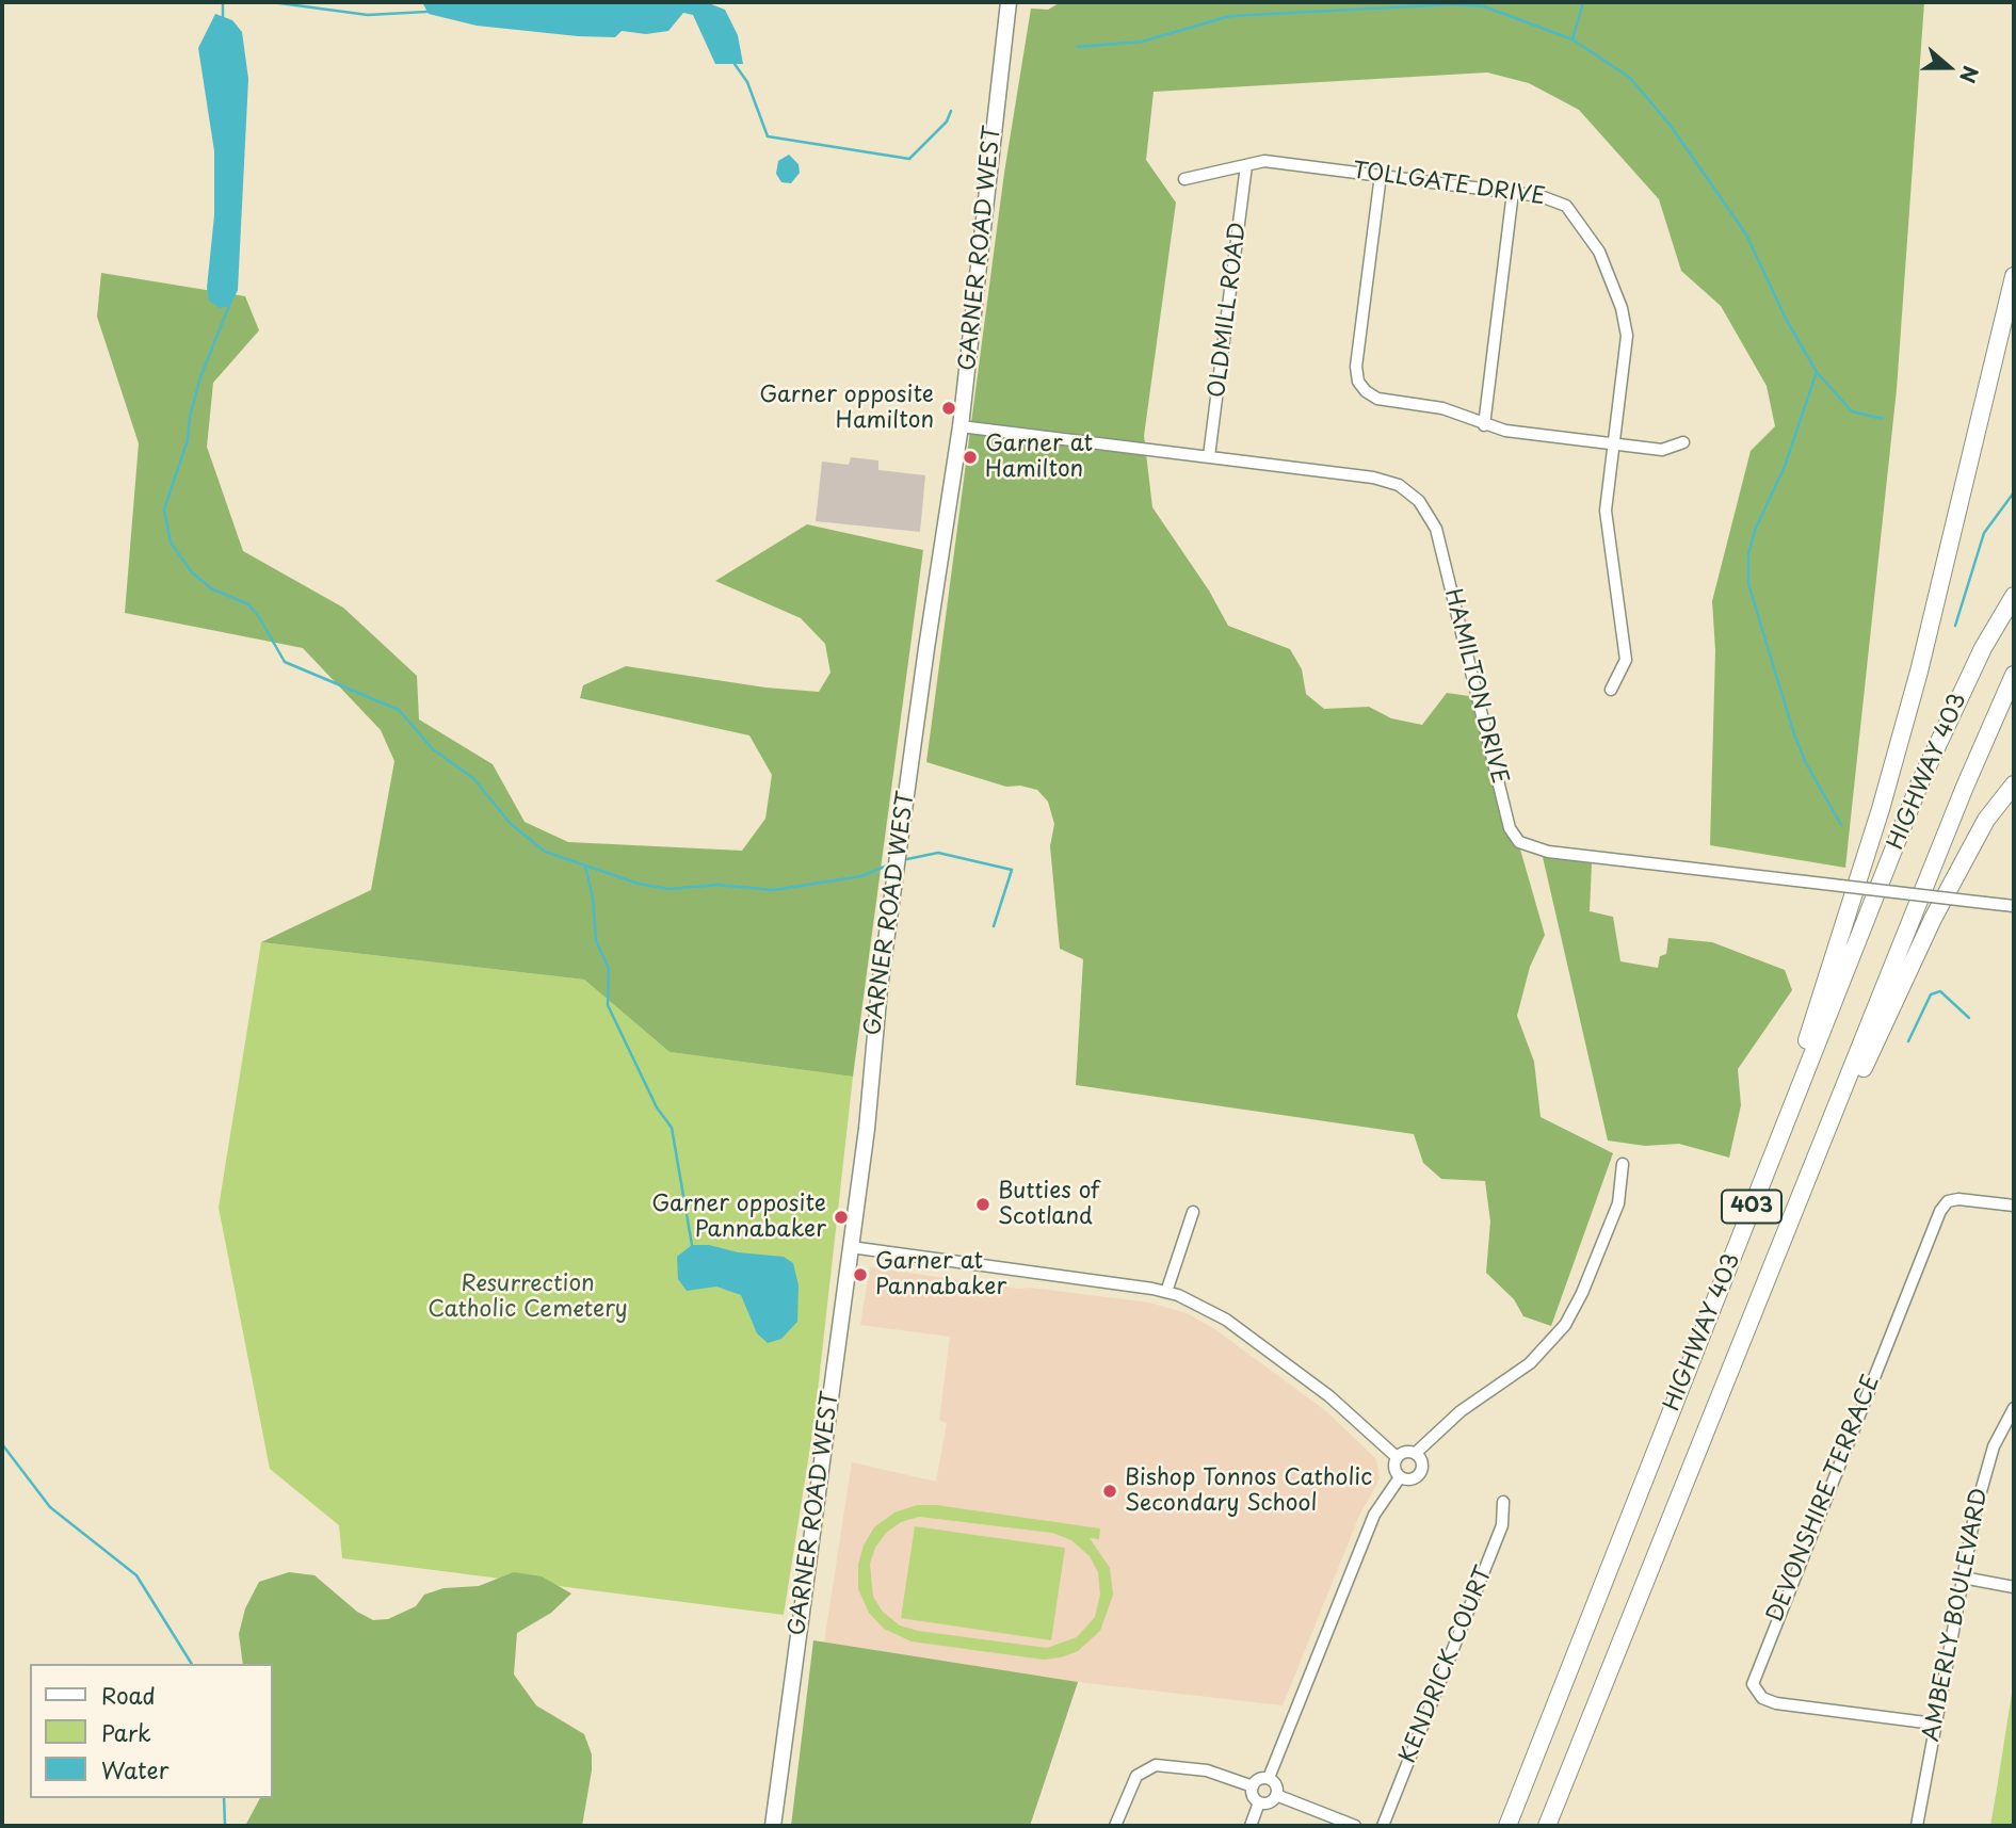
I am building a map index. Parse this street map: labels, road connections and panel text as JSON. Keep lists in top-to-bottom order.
{
  "streets": {
    "highway": ["HIGHWAY 403", "403"],
    "main road": ["GARNER ROAD WEST"],
    "street": [
      "TOLLGATE DRIVE",
      "OLDMILL ROAD",
      "HAMILTON DRIVE",
      "DEVONSHIRE TERRACE",
      "AMBERLY BOULEVARD",
      "KENDRICK COURT"
    ]
  },
  "crossings": [
    ["TOLLGATE DRIVE", "OLDMILL ROAD"],
    ["GARNER ROAD WEST", "HAMILTON DRIVE"],
    ["OLDMILL ROAD", "HAMILTON DRIVE"],
    ["DEVONSHIRE TERRACE", "AMBERLY BOULEVARD"]
  ],
  "parks": ["Resurrection Catholic Cemetery"],
  "places": [
    "Garner opposite Hamilton",
    "Garner at Hamilton",
    "Butties of Scotland",
    "Garner opposite Pannabaker",
    "Garner at Pannabaker",
    "Bishop Tonnos Catholic Secondary School"
  ],
  "legend": ["Road", "Park", "Water"],
  "north": "right"
}
